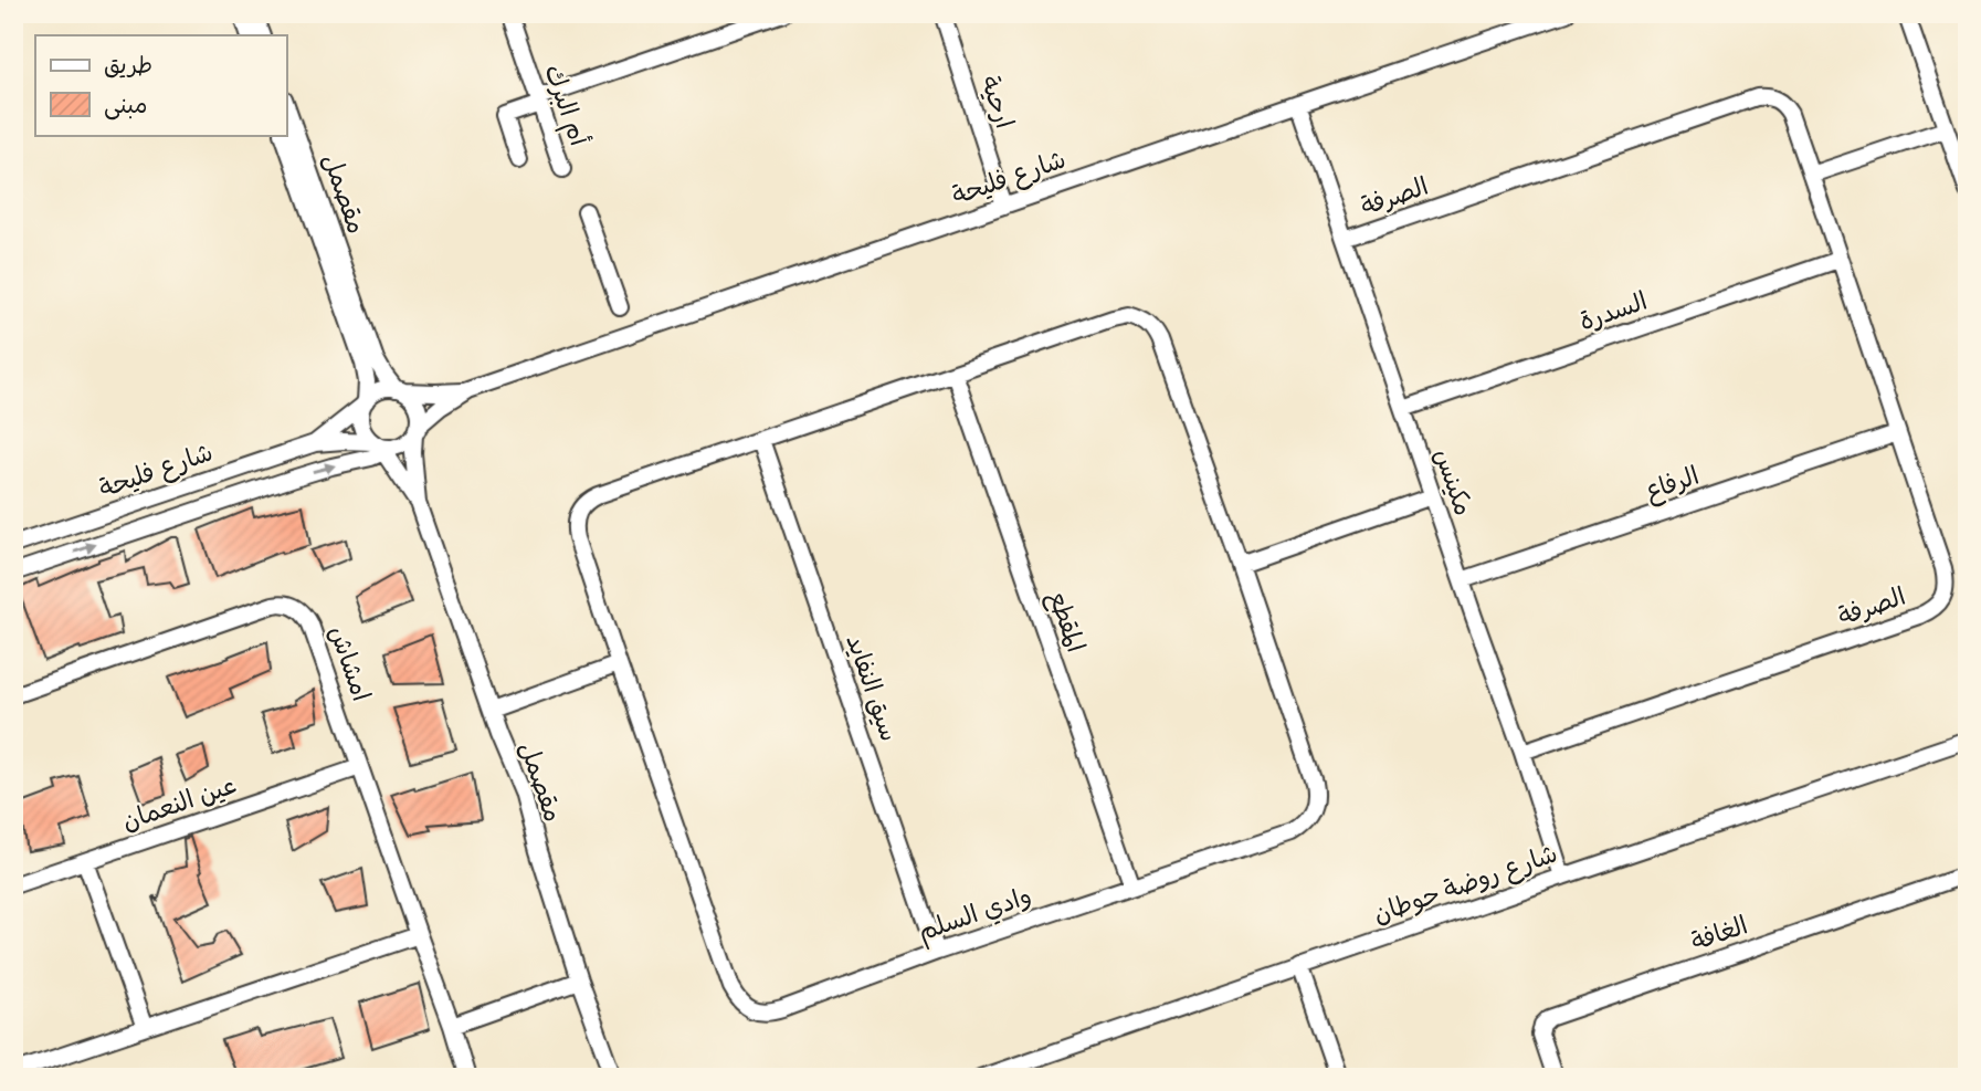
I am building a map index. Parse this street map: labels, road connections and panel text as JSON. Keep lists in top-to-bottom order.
{
  "streets": {
    "street": [
      "ارحية",
      "أم البرك",
      "شارع فليحة",
      "مقصمل",
      "الصرفة",
      "السدرة",
      "مكينس",
      "الرفاع",
      "المقطع",
      "امشاش",
      "سيق النفايد",
      "عين النعمان",
      "شارع روضة حوطان",
      "وادي السلم",
      "الغافة"
    ]
  },
  "crossings": [
    ["ارحية", "شارع فليحة"],
    ["شارع فليحة", "مقصمل"],
    ["شارع فليحة", "مكينس"],
    ["الصرفة", "السدرة"],
    ["الصرفة", "مكينس"],
    ["الصرفة", "الرفاع"],
    ["السدرة", "مكينس"],
    ["مكينس", "الرفاع"],
    ["مكينس", "شارع روضة حوطان"],
    ["المقطع", "وادي السلم"],
    ["امشاش", "عين النعمان"],
    ["سيق النفايد", "وادي السلم"]
  ],
  "legend": ["طريق", "مبنى"]
}
